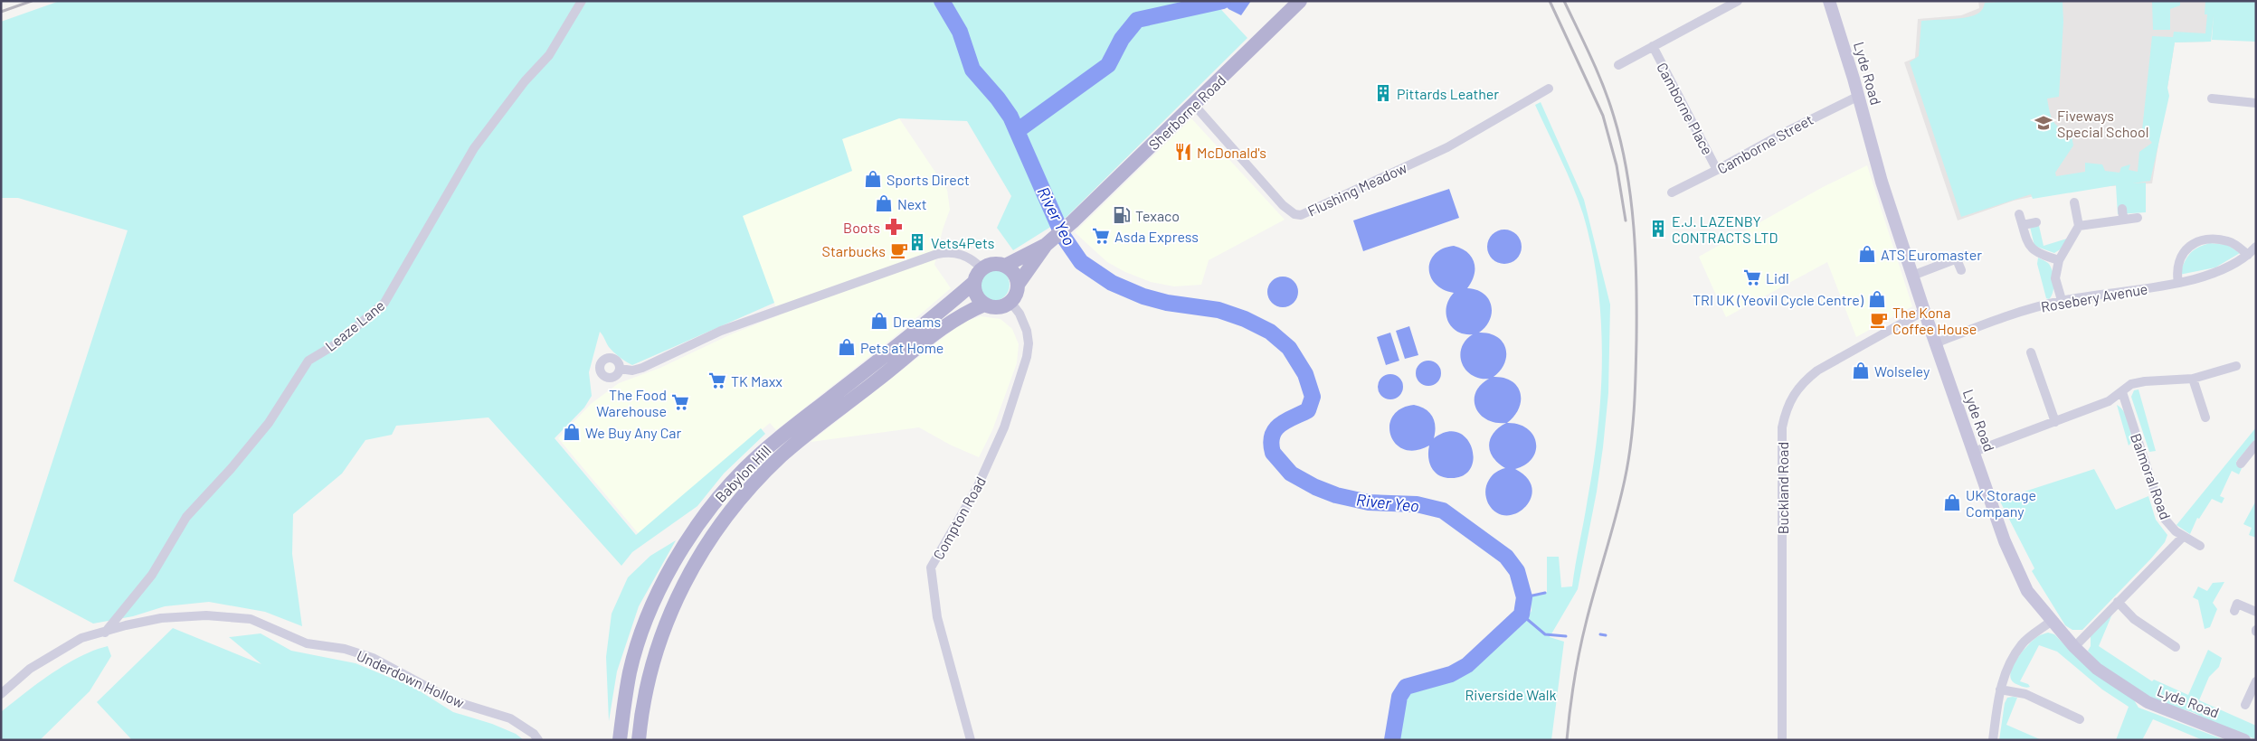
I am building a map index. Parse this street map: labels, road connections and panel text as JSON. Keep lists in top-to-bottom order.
{
  "streets": {
    "main road": ["Sherborne Road", "Babylon Hill"],
    "street": [
      "Lyde Road",
      "Camborne Place",
      "Camborne Street",
      "Flushing Meadow",
      "Rosebery Avenue",
      "Leaze Lane",
      "Balmoral Road",
      "Buckland Road",
      "Compton Road",
      "Underdown Hollow"
    ]
  },
  "crossings": [
    ["Lyde Road", "Camborne Street"],
    ["Lyde Road", "Rosebery Avenue"],
    ["Lyde Road", "Buckland Road"],
    ["Camborne Place", "Camborne Street"],
    ["Sherborne Road", "Flushing Meadow"],
    ["Leaze Lane", "Underdown Hollow"],
    ["Babylon Hill", "Compton Road"]
  ],
  "water": ["River Yeo"],
  "parks": ["Riverside Walk"],
  "places": {
    "building": ["Pittards Leather", "E.J. LAZENBY CONTRACTS LTD", "Vets4Pets"],
    "school or university": ["Fiveways Special School"],
    "restaurant": ["McDonald's"],
    "shop": [
      "Sports Direct",
      "Next",
      "ATS Euromaster",
      "TRI UK (Yeovil Cycle Centre)",
      "Dreams",
      "Pets at Home",
      "Wolseley",
      "We Buy Any Car",
      "UK Storage Company"
    ],
    "fuel station": ["Texaco"],
    "pharmacy": ["Boots"],
    "supermarket": [
      "Asda Express",
      "Lidl",
      "TK Maxx",
      "The Food Warehouse"
    ],
    "cafe": ["Starbucks", "The Kona Coffee House"]
  }
}
